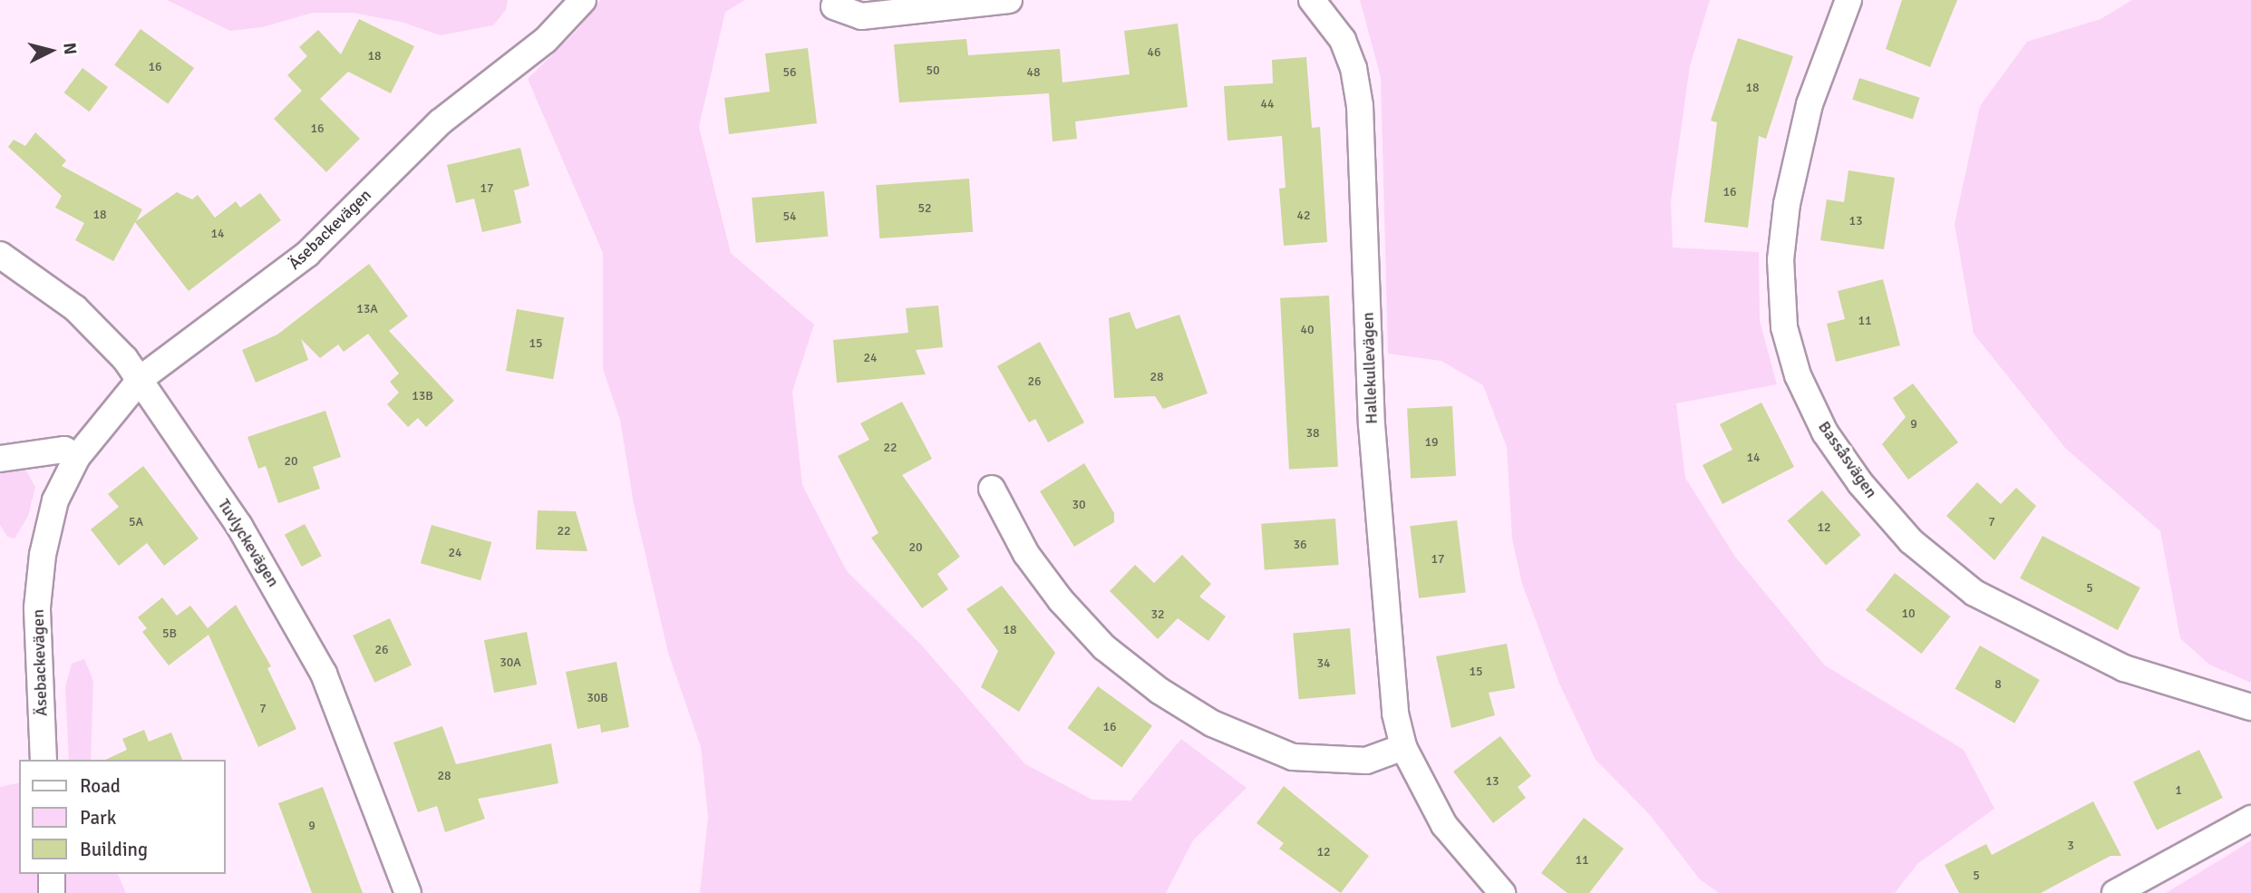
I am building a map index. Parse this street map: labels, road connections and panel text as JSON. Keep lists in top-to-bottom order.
{
  "streets": {
    "street": [
      "Äsebackevägen",
      "Hallekullevägen",
      "Bassåsvägen",
      "Tuvlyckevägen"
    ]
  },
  "crossings": [
    ["Äsebackevägen", "Tuvlyckevägen"]
  ],
  "house_numbers": [
    "46",
    "18",
    "16",
    "50",
    "56",
    "48",
    "18",
    "44",
    "16",
    "17",
    "16",
    "52",
    "18",
    "42",
    "54",
    "13",
    "14",
    "13A",
    "11",
    "40",
    "15",
    "24",
    "28",
    "26",
    "13B",
    "9",
    "38",
    "19",
    "22",
    "14",
    "20",
    "30",
    "5A",
    "7",
    "12",
    "22",
    "36",
    "20",
    "24",
    "17",
    "5",
    "10",
    "32",
    "18",
    "5B",
    "26",
    "30A",
    "34",
    "15",
    "8",
    "30B",
    "7",
    "16",
    "28",
    "13",
    "1",
    "9",
    "3",
    "12",
    "11",
    "5"
  ],
  "legend": ["Road", "Park", "Building"],
  "north": "right"
}
